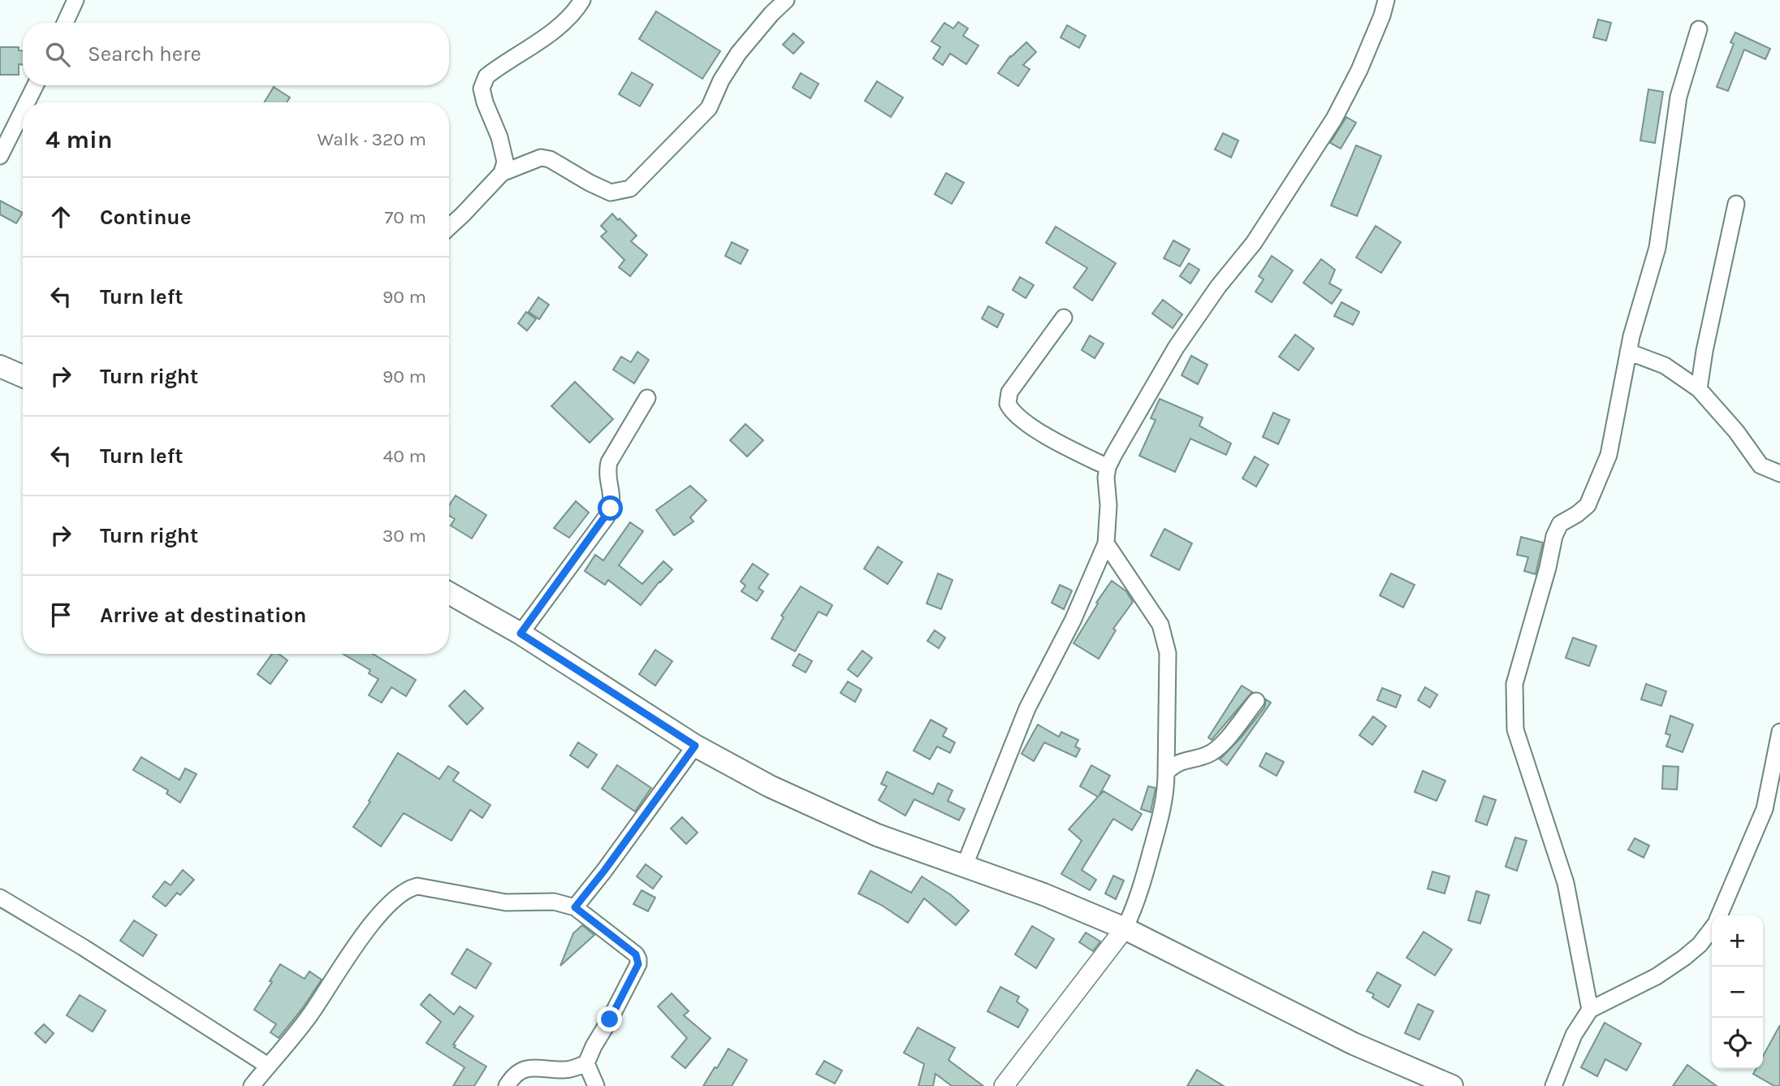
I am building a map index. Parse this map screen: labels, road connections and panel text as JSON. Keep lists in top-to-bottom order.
{
  "page": {
    "search": "Search here",
    "heading": ["4 min", "Walk · 320 m"],
    "list": [
      ["Continue", "70 m"],
      ["Turn left", "90 m"],
      ["Turn right", "90 m"],
      ["Turn left", "40 m"],
      ["Turn right", "30 m"],
      "Arrive at destination"
    ],
    "map_buttons": ["+", "−"]
  }
}
